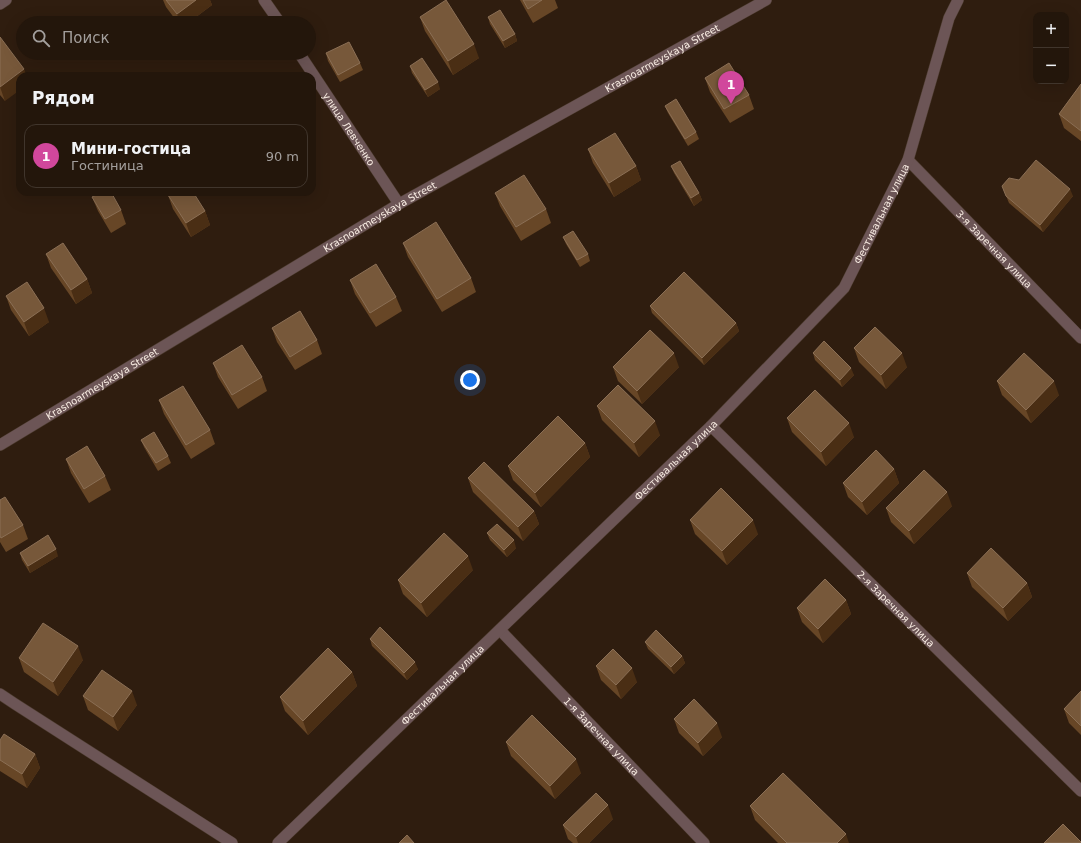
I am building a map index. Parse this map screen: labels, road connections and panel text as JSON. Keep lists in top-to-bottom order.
{
  "streets": {
    "street": [
      "Krasnoarmeyskaya Street",
      "улица Левченко",
      "Фестивальная улица",
      "3-я Заречная улица",
      "2-я Заречная улица",
      "1-я Заречная улица"
    ]
  },
  "crossings": [
    ["Krasnoarmeyskaya Street", "улица Левченко"],
    ["Фестивальная улица", "3-я Заречная улица"],
    ["Фестивальная улица", "2-я Заречная улица"],
    ["Фестивальная улица", "1-я Заречная улица"]
  ],
  "page": {
    "map_buttons": ["+", "−"],
    "search": "Поиск",
    "pins": "1",
    "heading": "Рядом",
    "list": [
      {
        "mark": "1",
        "name": "Мини-гостица",
        "note": "Гостиница",
        "value": "90 m"
      }
    ]
  }
}
